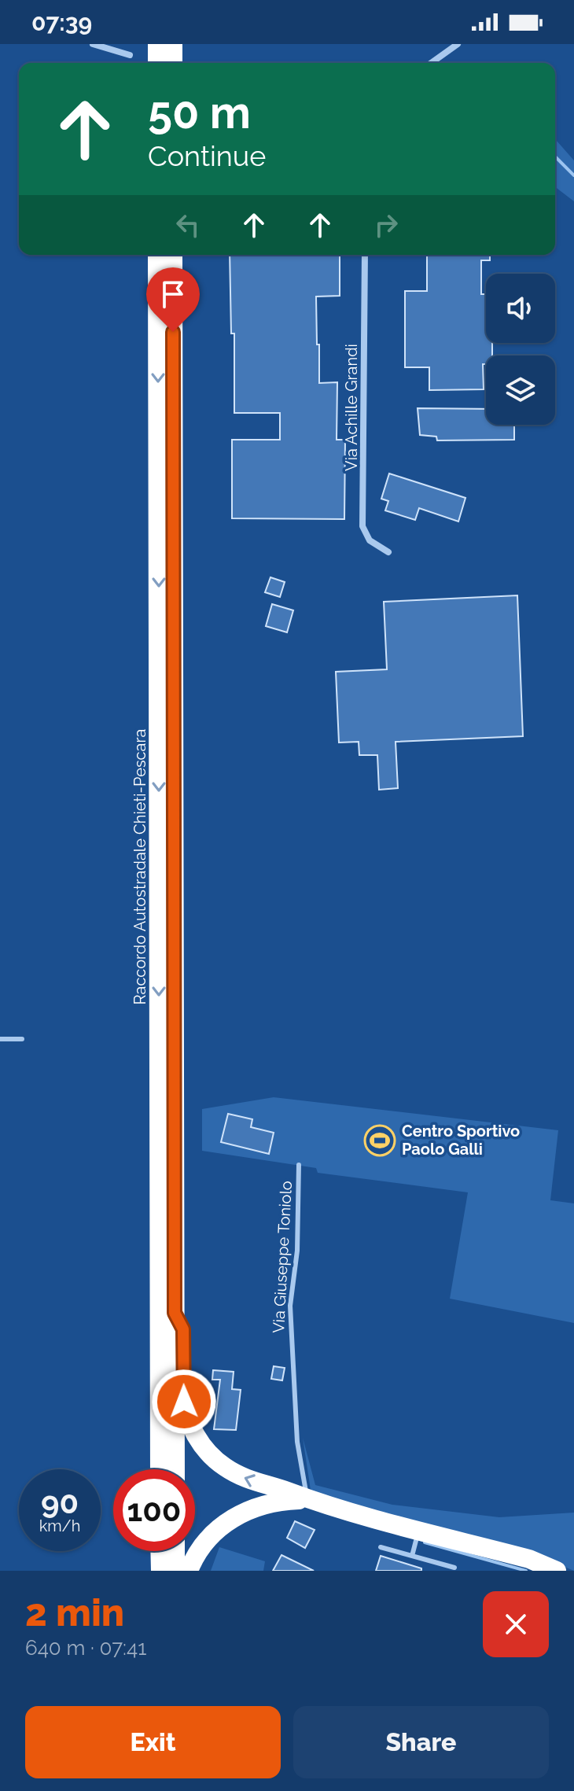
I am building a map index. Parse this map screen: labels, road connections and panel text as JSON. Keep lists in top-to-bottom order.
{
  "streets": {
    "highway": ["Raccordo Autostradale Chieti-Pescara"],
    "street": ["Via Achille Grandi"],
    "lane": ["Via Giuseppe Toniolo"]
  },
  "places": {
    "sports": ["Centro Sportivo Paolo Galli"]
  },
  "page": {
    "status": "07:39",
    "turn": ["50 m", "Continue"],
    "speed": "90 km/h",
    "limit": "100",
    "heading": ["2 min", "640 m · 07:41"],
    "buttons": ["Exit", "Share"]
  }
}
